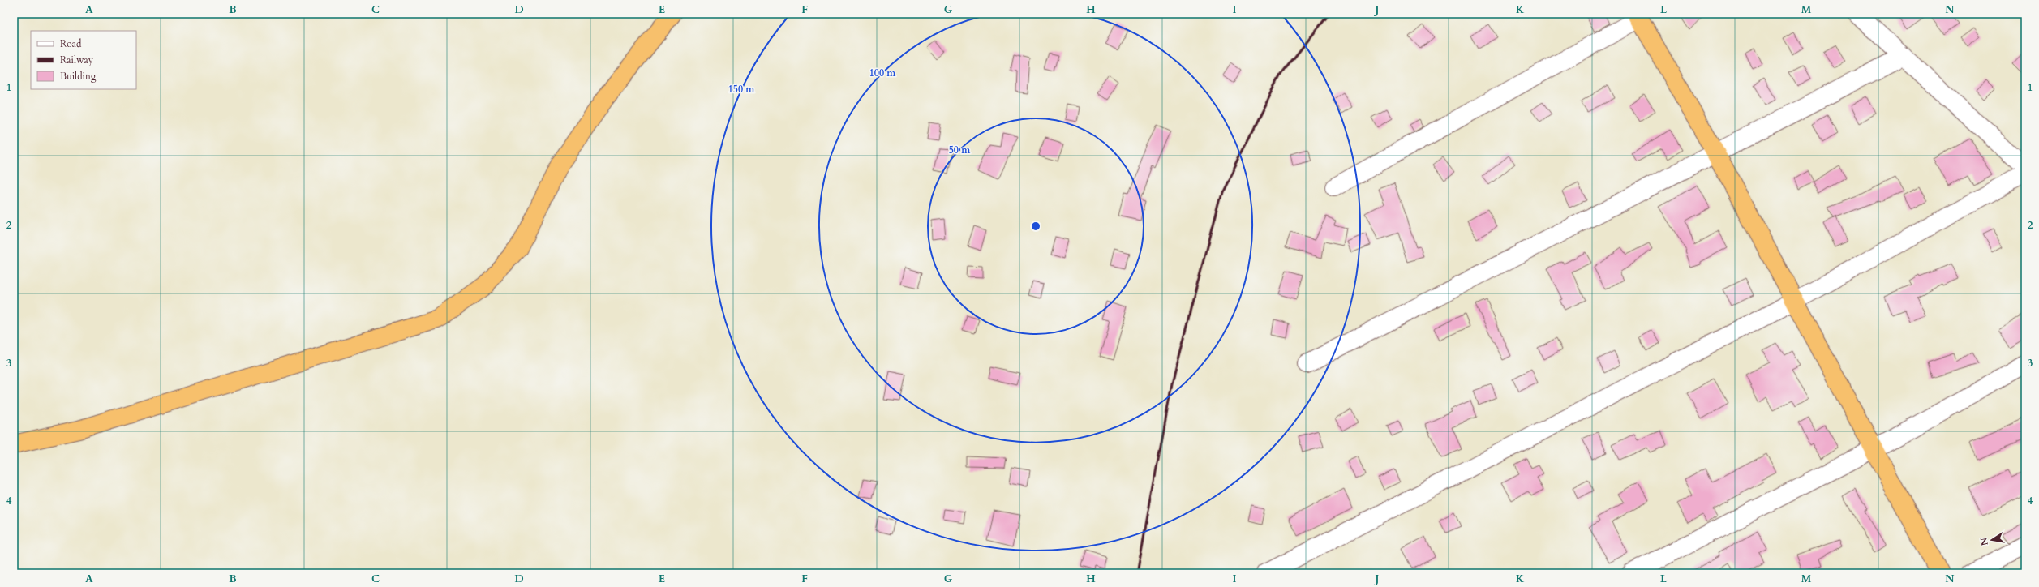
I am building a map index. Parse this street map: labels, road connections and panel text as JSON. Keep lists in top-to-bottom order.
{
  "legend": ["Road", "Railway", "Building"],
  "north": "left",
  "grid": {
    "columns": [
      "A",
      "B",
      "C",
      "D",
      "E",
      "F",
      "G",
      "H",
      "I",
      "J",
      "K",
      "L",
      "M",
      "N"
    ],
    "rows": [
      "1",
      "2",
      "3",
      "4"
    ]
  },
  "rings": ["100 m", "150 m", "50 m"]
}
